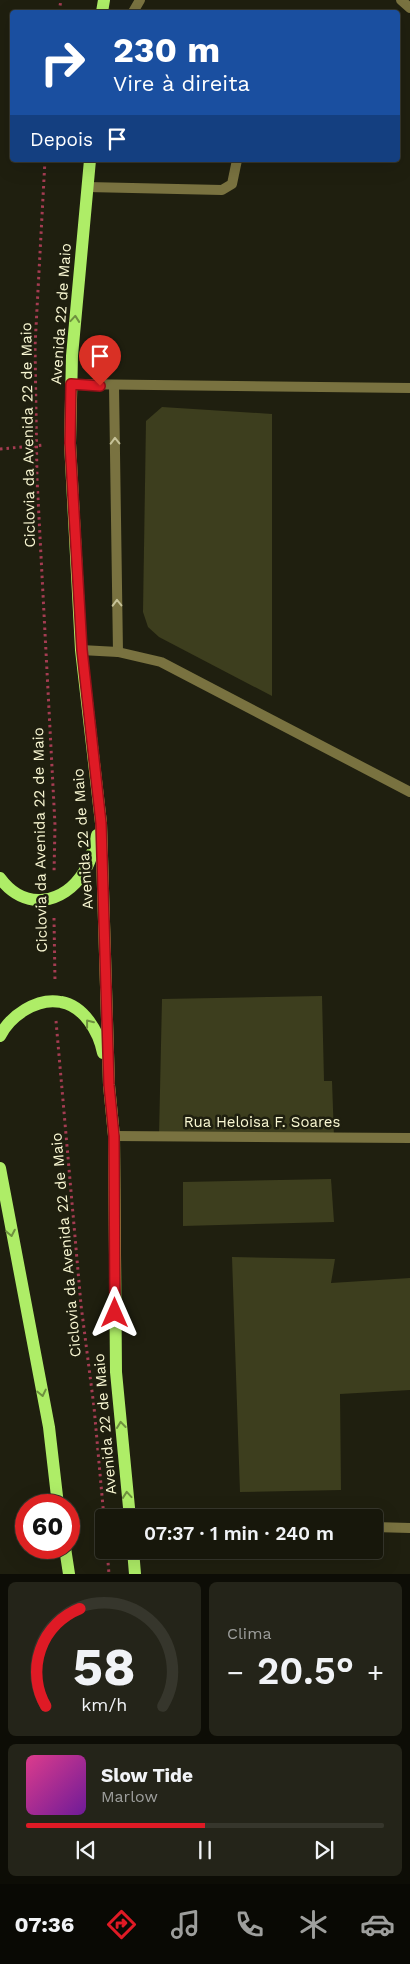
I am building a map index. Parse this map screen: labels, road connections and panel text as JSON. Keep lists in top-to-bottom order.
{
  "streets": {
    "main road": ["Avenida 22 de Maio"],
    "street": ["Rua Heloisa F. Soares"],
    "path": ["Ciclovia da Avenida 22 de Maio"]
  },
  "crossings": [
    ["Avenida 22 de Maio", "Rua Heloisa F. Soares"]
  ],
  "page": {
    "turn": ["230 m", "Vire à direita"],
    "then": "Depois",
    "limit": "60",
    "trip": "07:37 · 1 min · 240 m",
    "tile": "Clima",
    "heat": ["−", "20.5°", "+"],
    "song": ["Slow Tide", "Marlow"],
    "tabs": "07:36",
    "gauge": ["58", "km/h"]
  }
}
